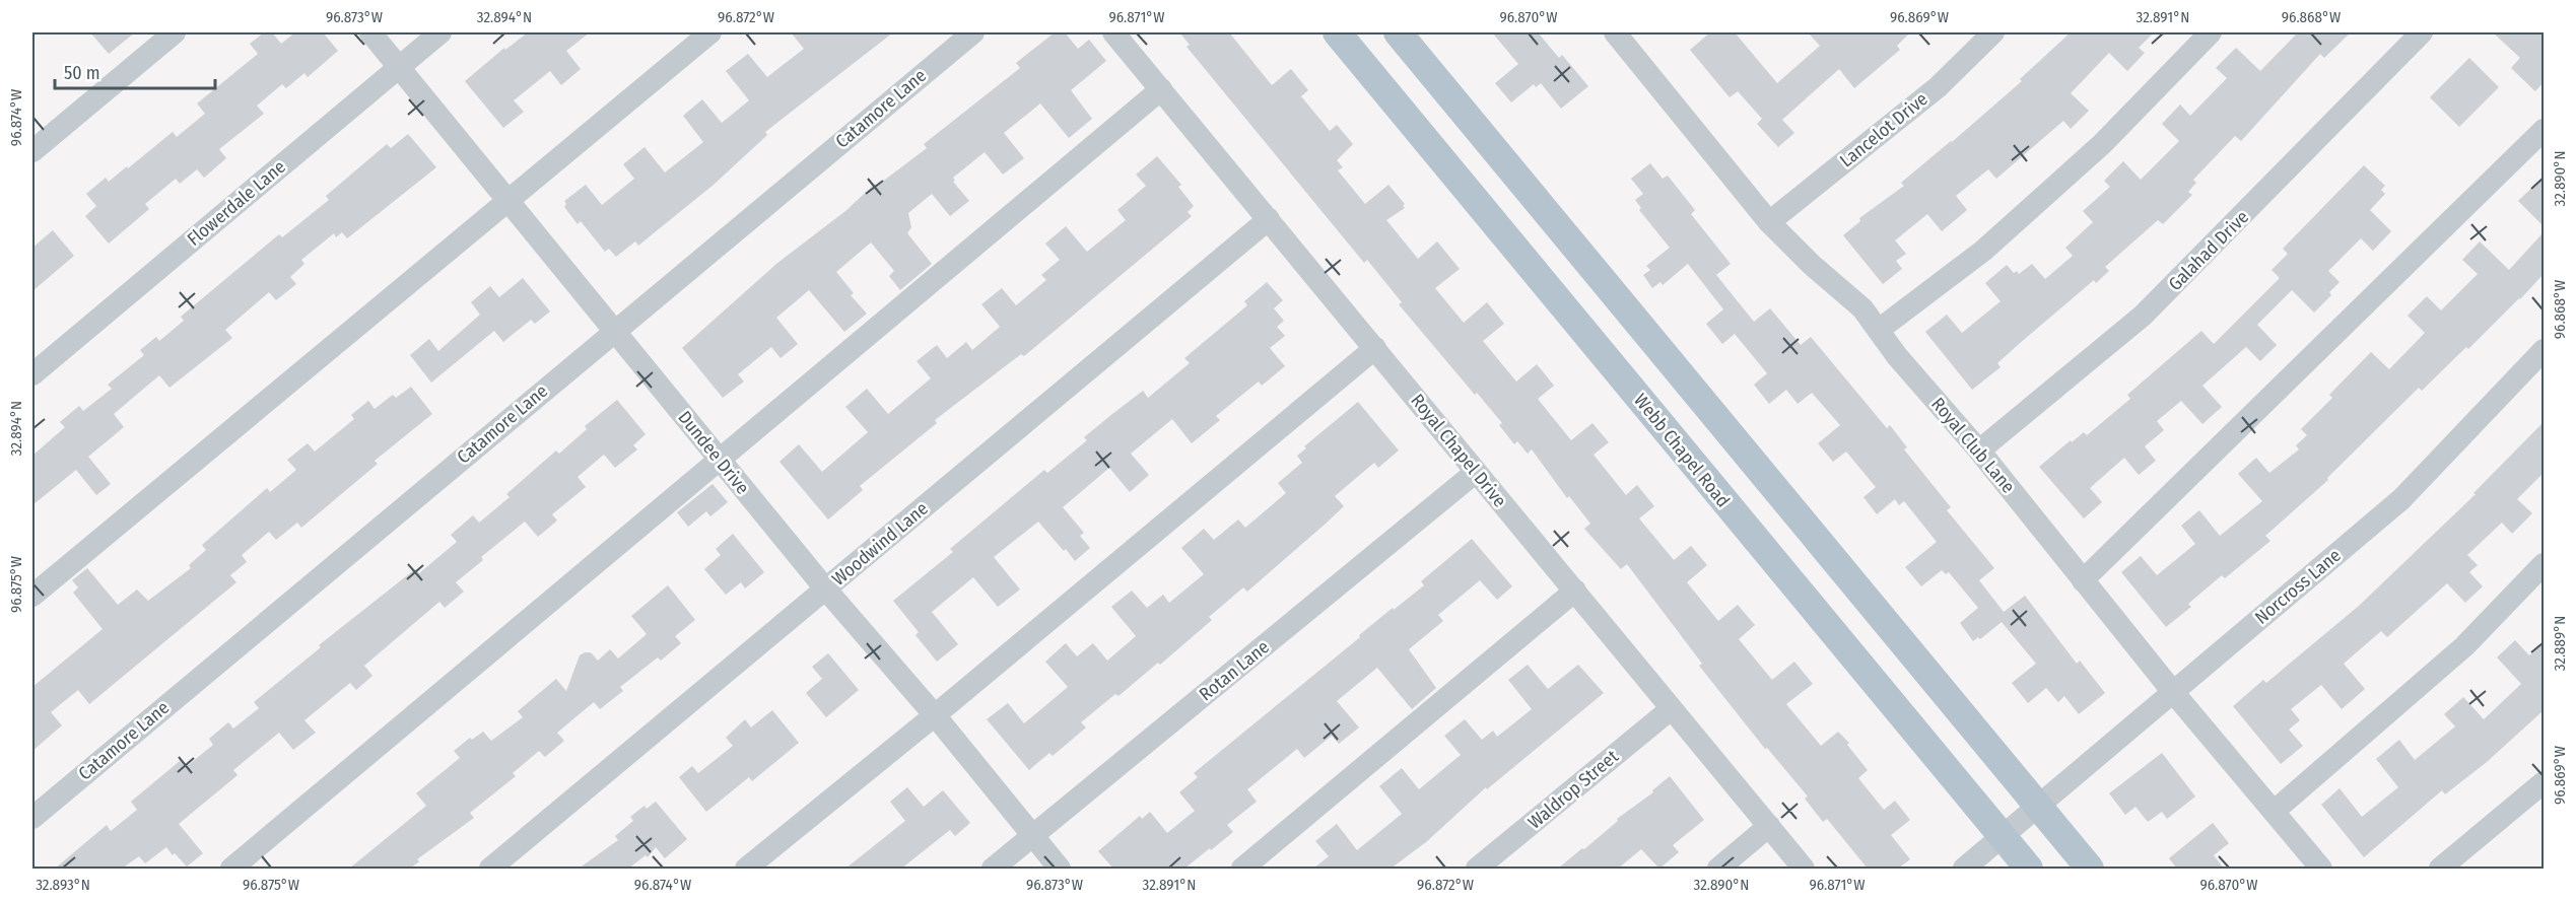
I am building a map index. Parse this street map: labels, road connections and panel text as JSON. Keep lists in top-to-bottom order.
{
  "streets": {
    "main road": ["Webb Chapel Road"],
    "street": [
      "Catamore Lane",
      "Lancelot Drive",
      "Flowerdale Lane",
      "Galahad Drive",
      "Royal Club Lane",
      "Royal Chapel Drive",
      "Dundee Drive",
      "Woodwind Lane",
      "Norcross Lane",
      "Rotan Lane",
      "Waldrop Street"
    ]
  },
  "crossings": [
    ["Catamore Lane", "Dundee Drive"],
    ["Lancelot Drive", "Royal Club Lane"],
    ["Flowerdale Lane", "Dundee Drive"],
    ["Galahad Drive", "Royal Club Lane"],
    ["Royal Club Lane", "Norcross Lane"],
    ["Royal Chapel Drive", "Woodwind Lane"],
    ["Royal Chapel Drive", "Rotan Lane"],
    ["Royal Chapel Drive", "Waldrop Street"],
    ["Webb Chapel Road", "Norcross Lane"],
    ["Dundee Drive", "Woodwind Lane"],
    ["Dundee Drive", "Rotan Lane"]
  ],
  "scale_bar": "50 m",
  "coordinates": [
    "96.873°W",
    "32.894°N",
    "96.872°W",
    "96.871°W",
    "96.870°W",
    "96.869°W",
    "32.891°N",
    "96.868°W",
    "96.874°W",
    "32.890°N",
    "96.875°W",
    "32.889°N",
    "32.893°N"
  ]
}
